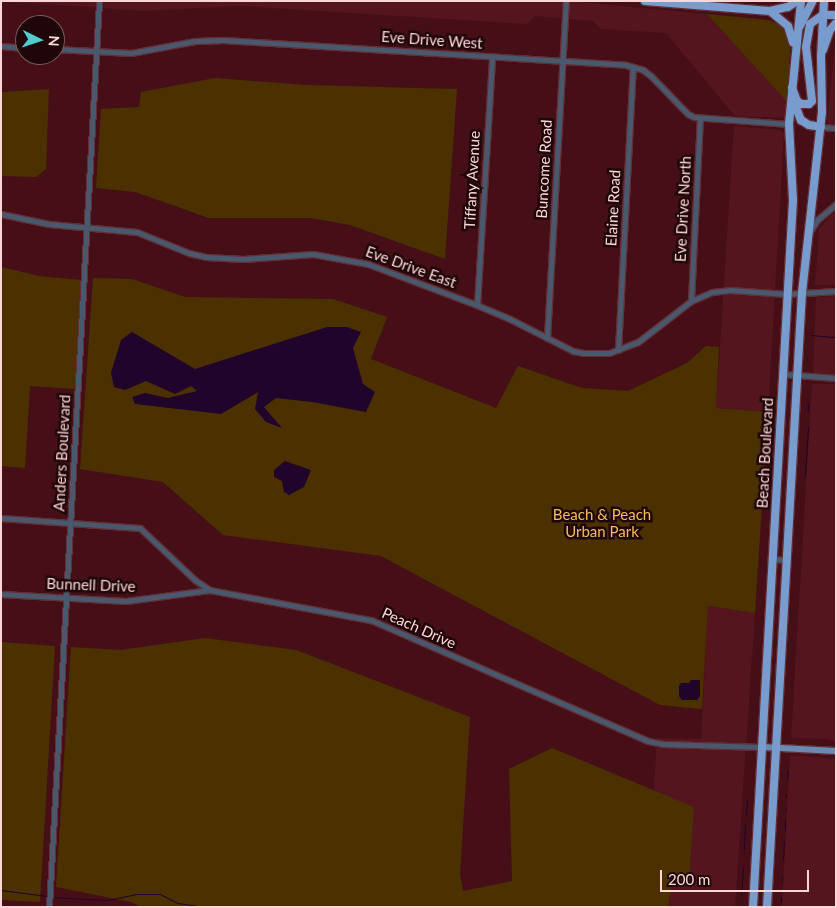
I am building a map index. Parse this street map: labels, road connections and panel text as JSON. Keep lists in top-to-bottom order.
{
  "streets": {
    "highway": ["Beach Boulevard"],
    "main road": ["Peach Drive"],
    "street": [
      "Eve Drive West",
      "Buncome Road",
      "Tiffany Avenue",
      "Elaine Road",
      "Eve Drive North",
      "Eve Drive East",
      "Anders Boulevard",
      "Bunnell Drive"
    ]
  },
  "crossings": [
    ["Eve Drive West", "Buncome Road"],
    ["Eve Drive West", "Tiffany Avenue"],
    ["Eve Drive West", "Elaine Road"],
    ["Eve Drive West", "Eve Drive North"],
    ["Eve Drive West", "Anders Boulevard"],
    ["Buncome Road", "Eve Drive East"],
    ["Tiffany Avenue", "Eve Drive East"],
    ["Elaine Road", "Eve Drive East"],
    ["Eve Drive North", "Eve Drive East"],
    ["Eve Drive East", "Anders Boulevard"],
    ["Eve Drive East", "Beach Boulevard"],
    ["Anders Boulevard", "Bunnell Drive"],
    ["Anders Boulevard", "Peach Drive"],
    ["Beach Boulevard", "Peach Drive"],
    ["Bunnell Drive", "Peach Drive"]
  ],
  "parks": ["Beach & Peach Urban Park"],
  "scale_bar": "200 m",
  "north": "right"
}
